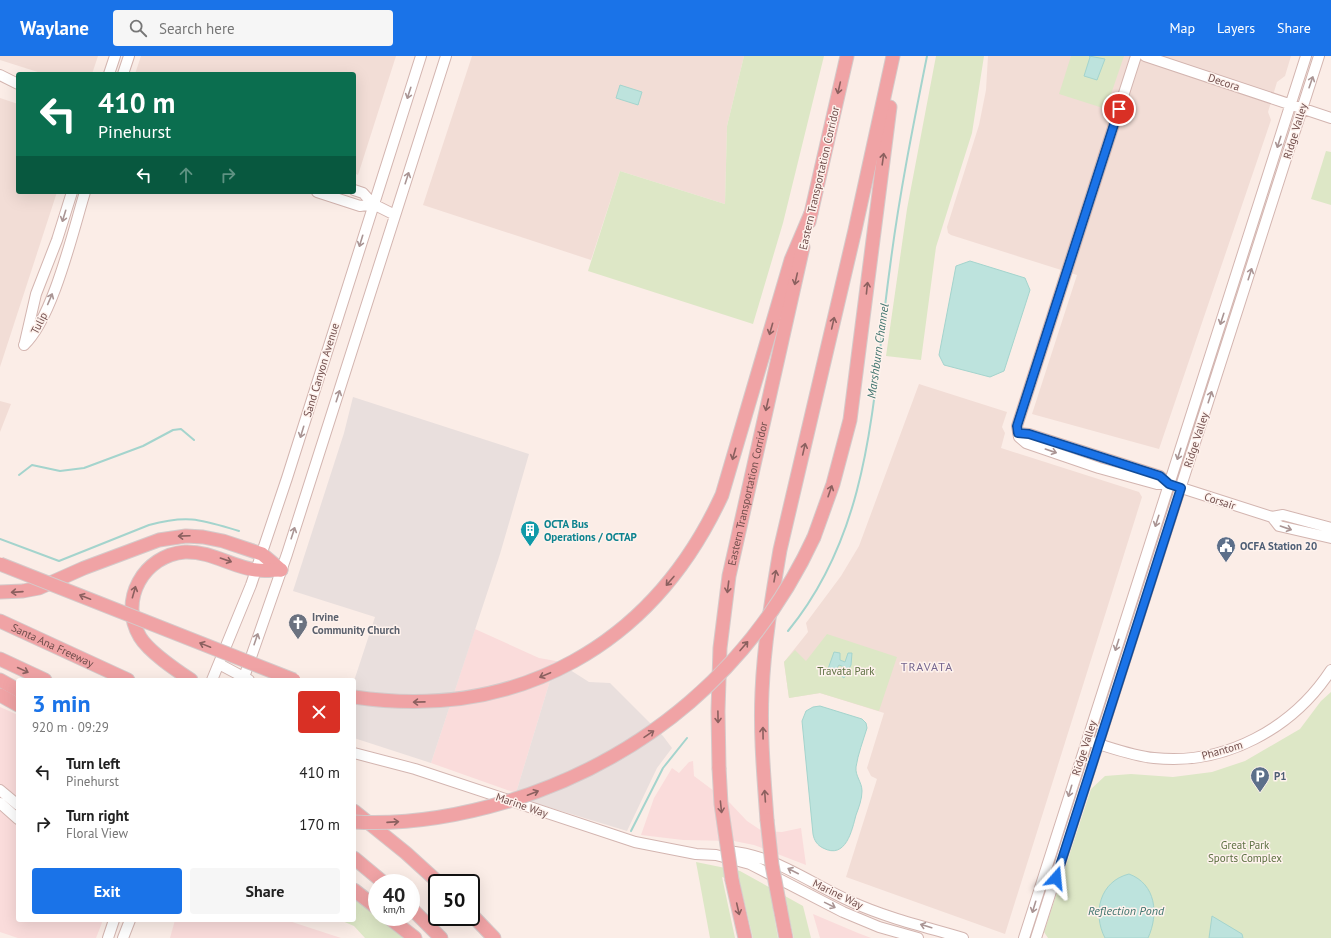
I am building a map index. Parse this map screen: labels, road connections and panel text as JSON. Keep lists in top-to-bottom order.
{
  "streets": {
    "highway": ["Eastern Transportation Corridor", "Santa Ana Freeway"],
    "main road": [
      "Decora",
      "Ridge Valley",
      "Tulip",
      "Sand Canyon Avenue",
      "Corsair",
      "Phantom",
      "Marine Way"
    ]
  },
  "crossings": [
    ["Decora", "Ridge Valley"],
    ["Ridge Valley", "Corsair"],
    ["Ridge Valley", "Phantom"]
  ],
  "districts": ["TRAVATA"],
  "water": ["Marshburn Channel", "Reflection Pond"],
  "parks": ["Travata Park", "Great Park Sports Complex"],
  "places": {
    "building": ["OCTA Bus Operations / OCTAP"],
    "public building": ["OCFA Station 20"],
    "church": ["Irvine Community Church"],
    "parking": ["P1"]
  },
  "page": {
    "header": "Waylane",
    "search": "Search here",
    "nav": ["Map", "Layers", "Share"],
    "turn": ["410 m", "Pinehurst"],
    "heading": ["3 min", "920 m · 09:29"],
    "list": [
      {
        "name": "Turn left",
        "note": "Pinehurst",
        "value": "410 m"
      },
      {
        "name": "Turn right",
        "note": "Floral View",
        "value": "170 m"
      }
    ],
    "buttons": ["Exit", "Share"],
    "speed": "40 km/h",
    "limit": "50"
  }
}
